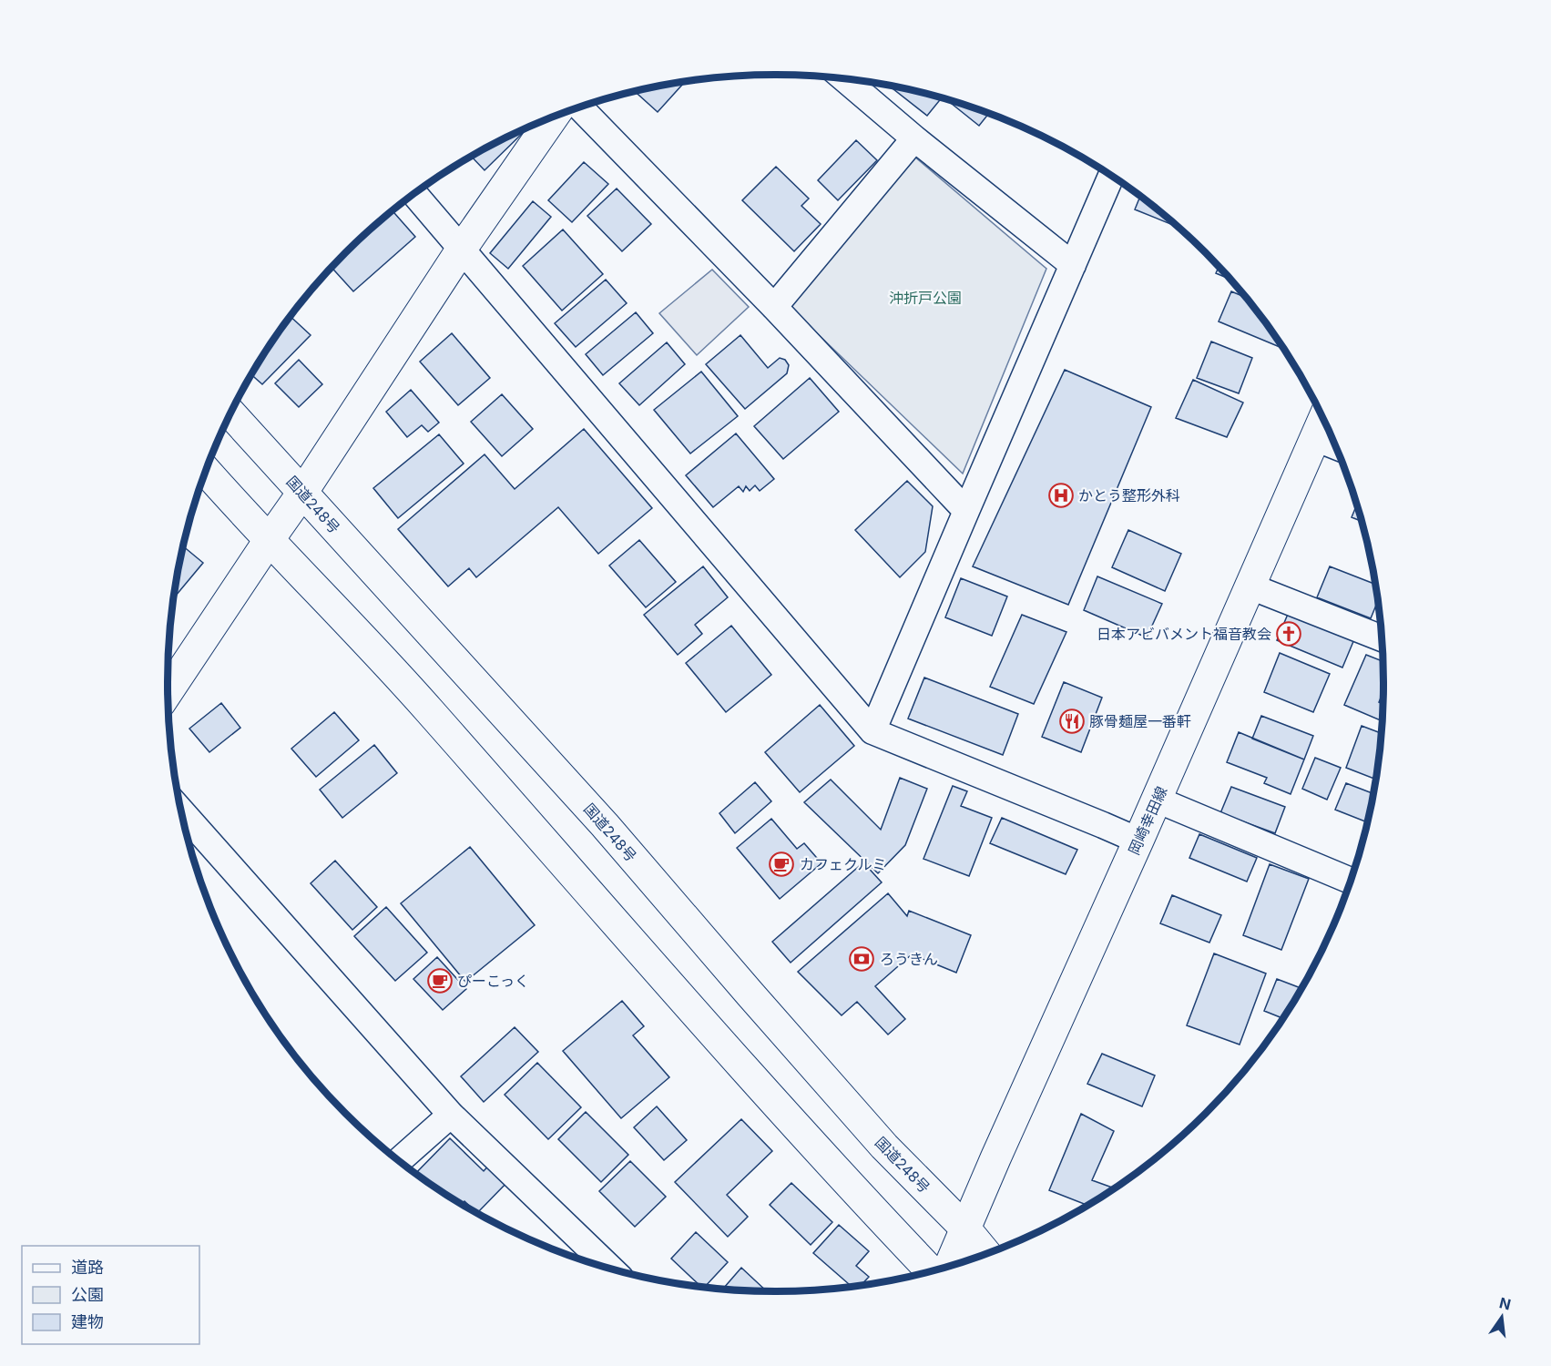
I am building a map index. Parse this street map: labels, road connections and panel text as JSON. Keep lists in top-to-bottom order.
{
  "streets": {
    "main road": ["国道248号", "岡崎幸田線"]
  },
  "crossings": [
    ["国道248号", "岡崎幸田線"]
  ],
  "parks": ["沖折戸公園"],
  "places": {
    "hospital": ["かとう整形外科"],
    "church": ["日本アビバメント福音教会"],
    "restaurant": ["豚骨麺屋一番軒"],
    "cafe": ["カフェクルミ", "ぴーこっく"],
    "bank": ["ろうきん"]
  },
  "legend": ["道路", "公園", "建物"],
  "north": "top"
}
